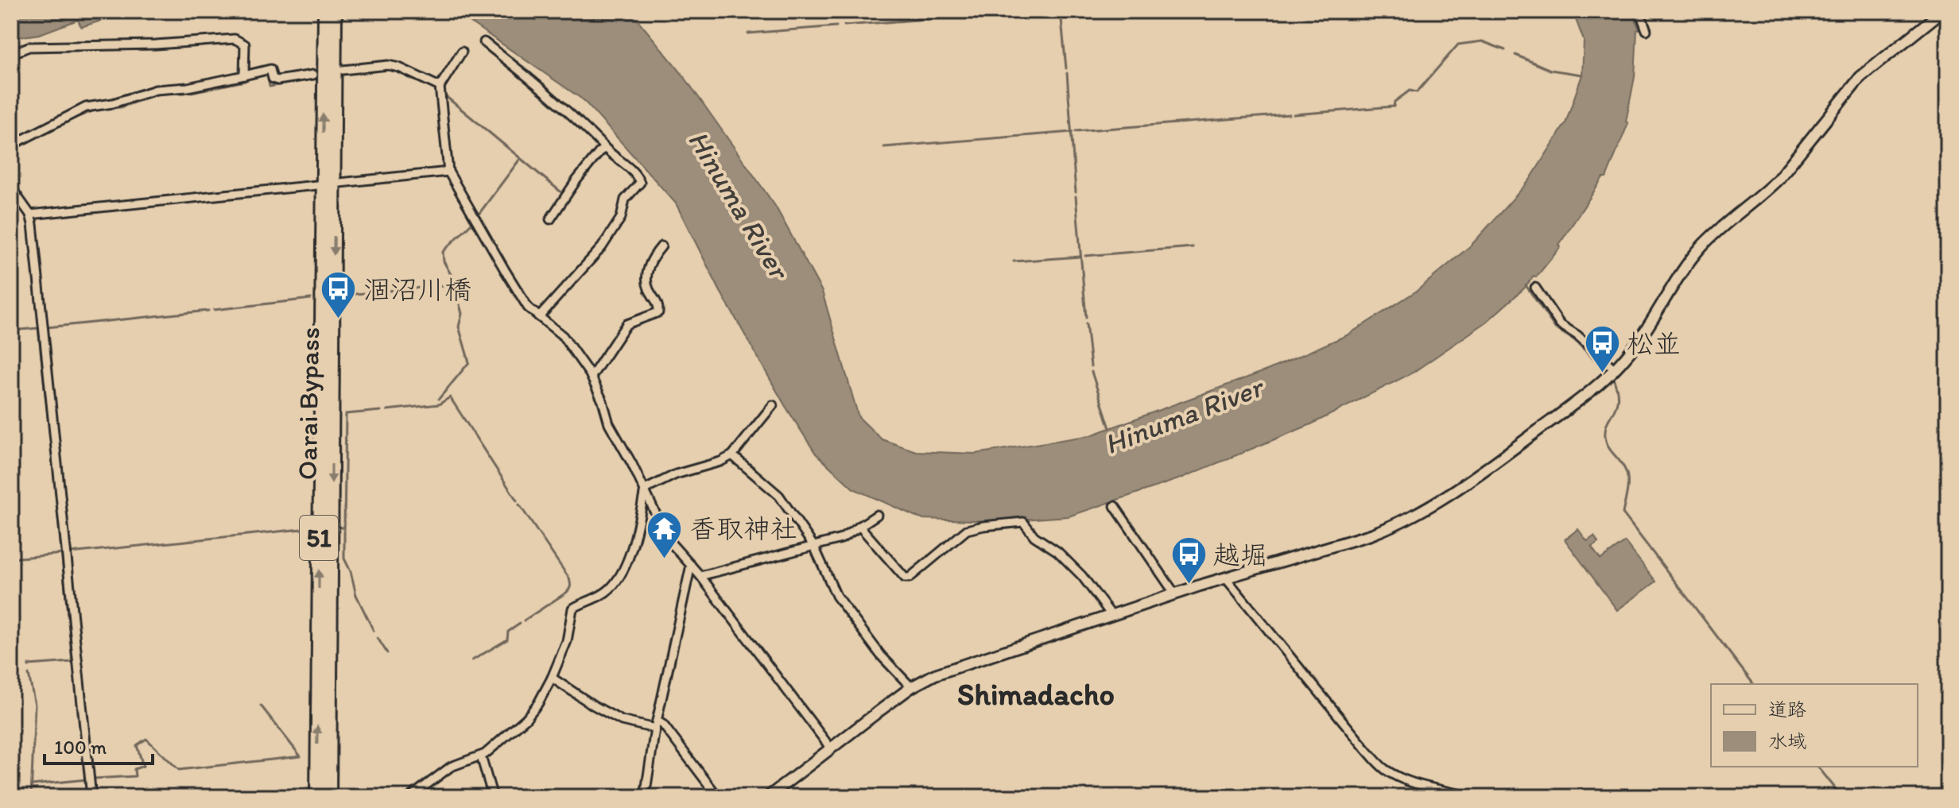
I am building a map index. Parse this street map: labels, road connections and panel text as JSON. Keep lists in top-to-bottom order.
{
  "streets": {
    "highway": ["Oarai Bypass", "51"]
  },
  "districts": ["Shimadacho"],
  "water": ["Hinuma River"],
  "places": {
    "bus stop": ["涸沼川橋", "松並", "越堀"],
    "temple": ["香取神社"]
  },
  "legend": ["道路", "水域"],
  "scale_bar": "100 m"
}
